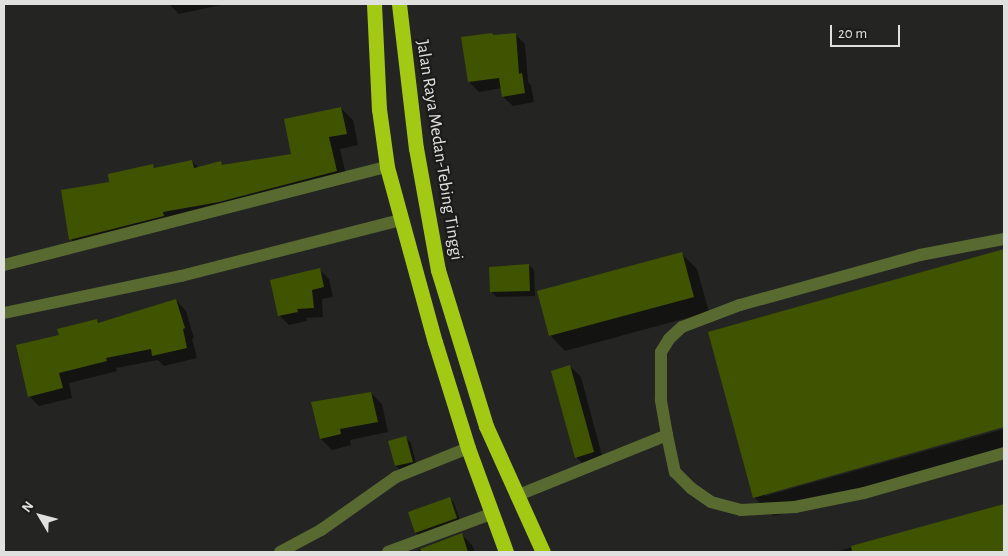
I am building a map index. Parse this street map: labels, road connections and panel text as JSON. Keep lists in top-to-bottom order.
{
  "streets": {
    "highway": ["Jalan Raya Medan-Tebing Tinggi"]
  },
  "scale_bar": "20 m",
  "north": "top left"
}
